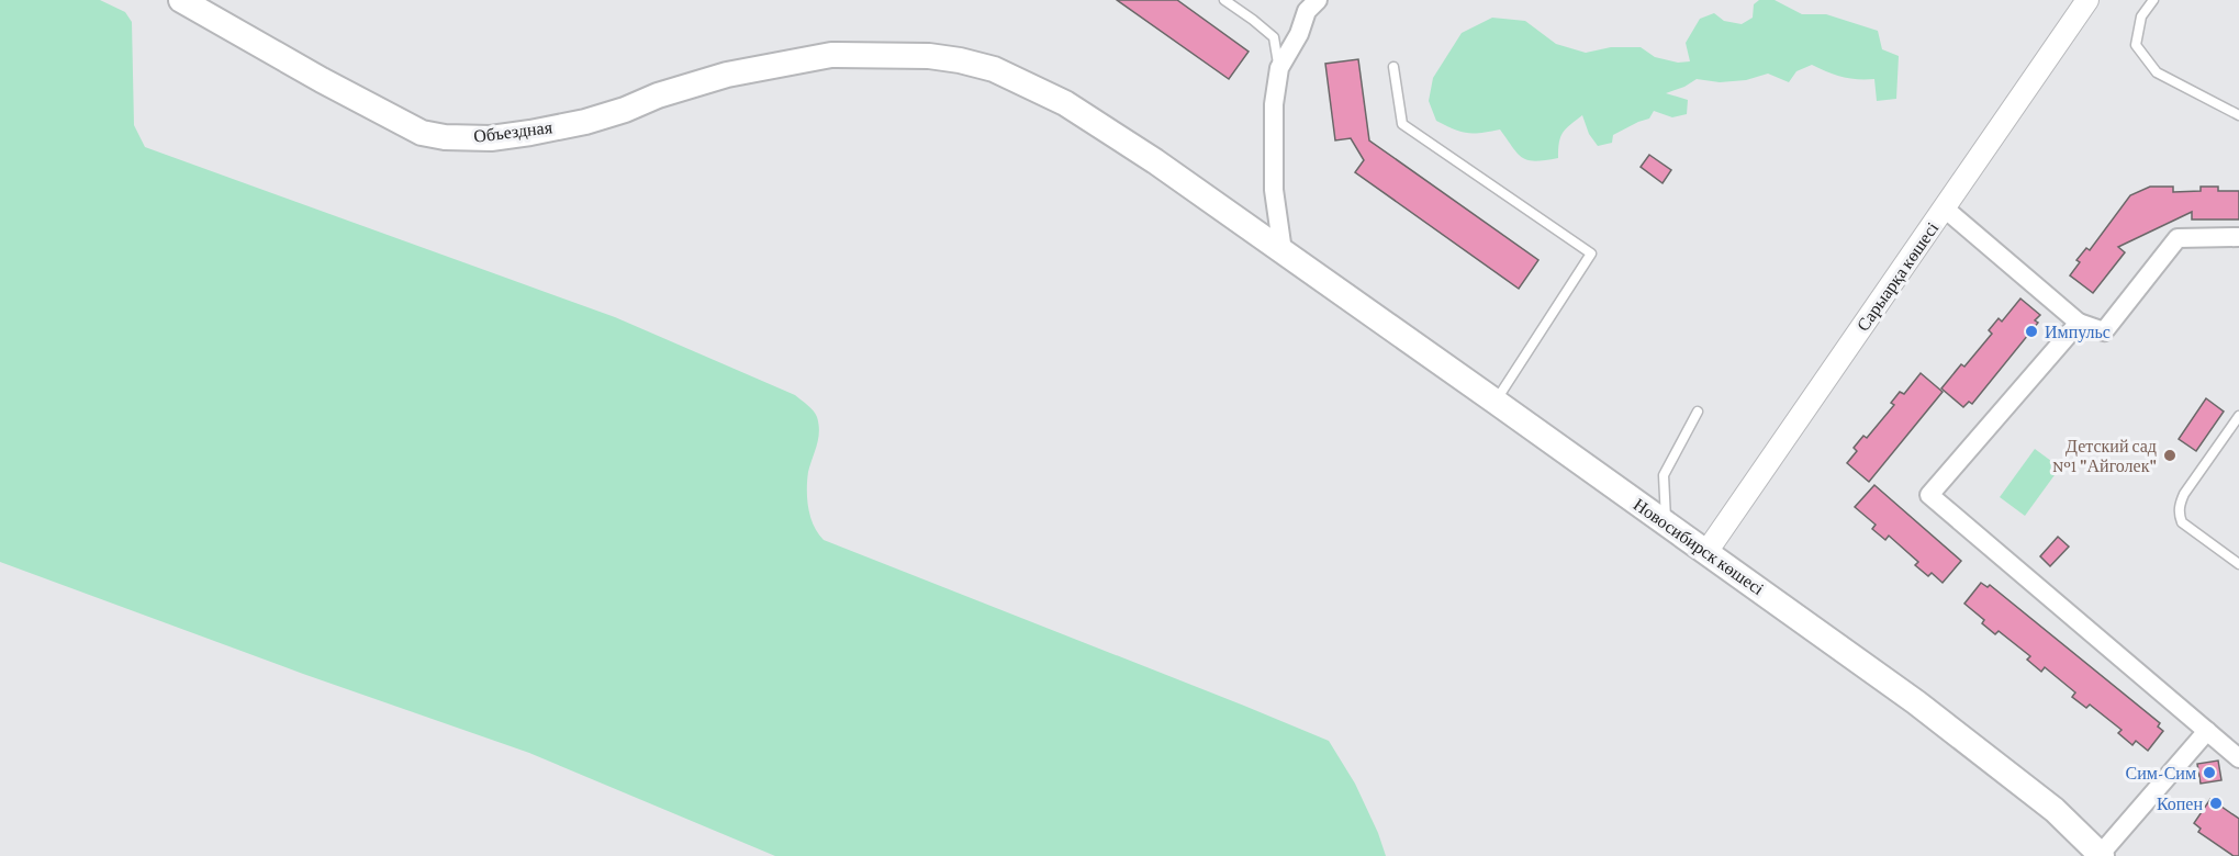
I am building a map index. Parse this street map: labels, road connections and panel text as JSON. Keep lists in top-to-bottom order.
{
  "streets": {
    "main road": ["Объездная", "Новосибирск көшесі"],
    "street": ["Сарыарқа көшесі"]
  },
  "crossings": [
    ["Объездная", "Новосибирск көшесі"],
    ["Сарыарқа көшесі", "Новосибирск көшесі"]
  ],
  "places": [
    "Импульс",
    "Детский сад №1 \"Айголек\"",
    "Сим-Сим",
    "Копен"
  ]
}
